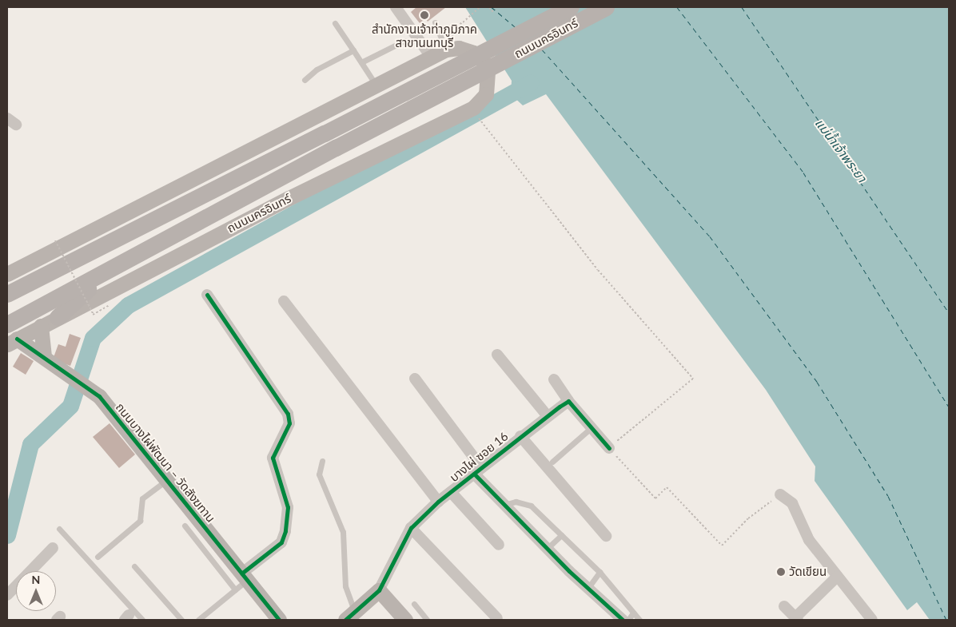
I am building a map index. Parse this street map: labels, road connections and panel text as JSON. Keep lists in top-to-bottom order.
{
  "streets": {
    "main road": ["ถนนนครอินทร์", "ถนนบางไผ่พัฒนา – วัดสังฆทาน"],
    "street": ["บางไผ่ ซอย 16"]
  },
  "crossings": [
    ["ถนนนครอินทร์", "ถนนบางไผ่พัฒนา – วัดสังฆทาน"]
  ],
  "water": ["แม่น้ำเจ้าพระยา"],
  "places": ["สำนักงานเจ้าท่าภูมิภาค สาขานนทบุรี", "วัดเขียน"],
  "north": "top"
}
